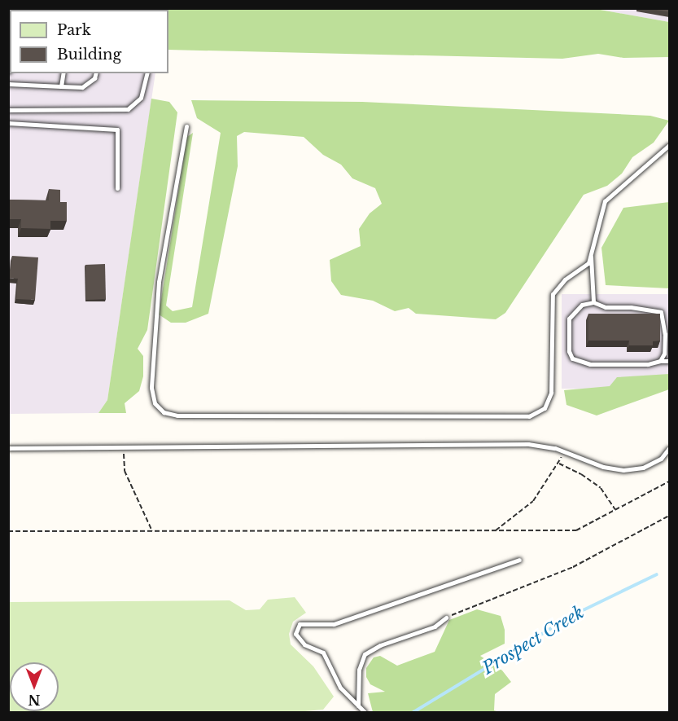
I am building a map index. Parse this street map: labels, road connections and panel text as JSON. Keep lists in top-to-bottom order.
{
  "water": ["Prospect Creek"],
  "legend": ["Park", "Building"],
  "north": "bottom"
}
